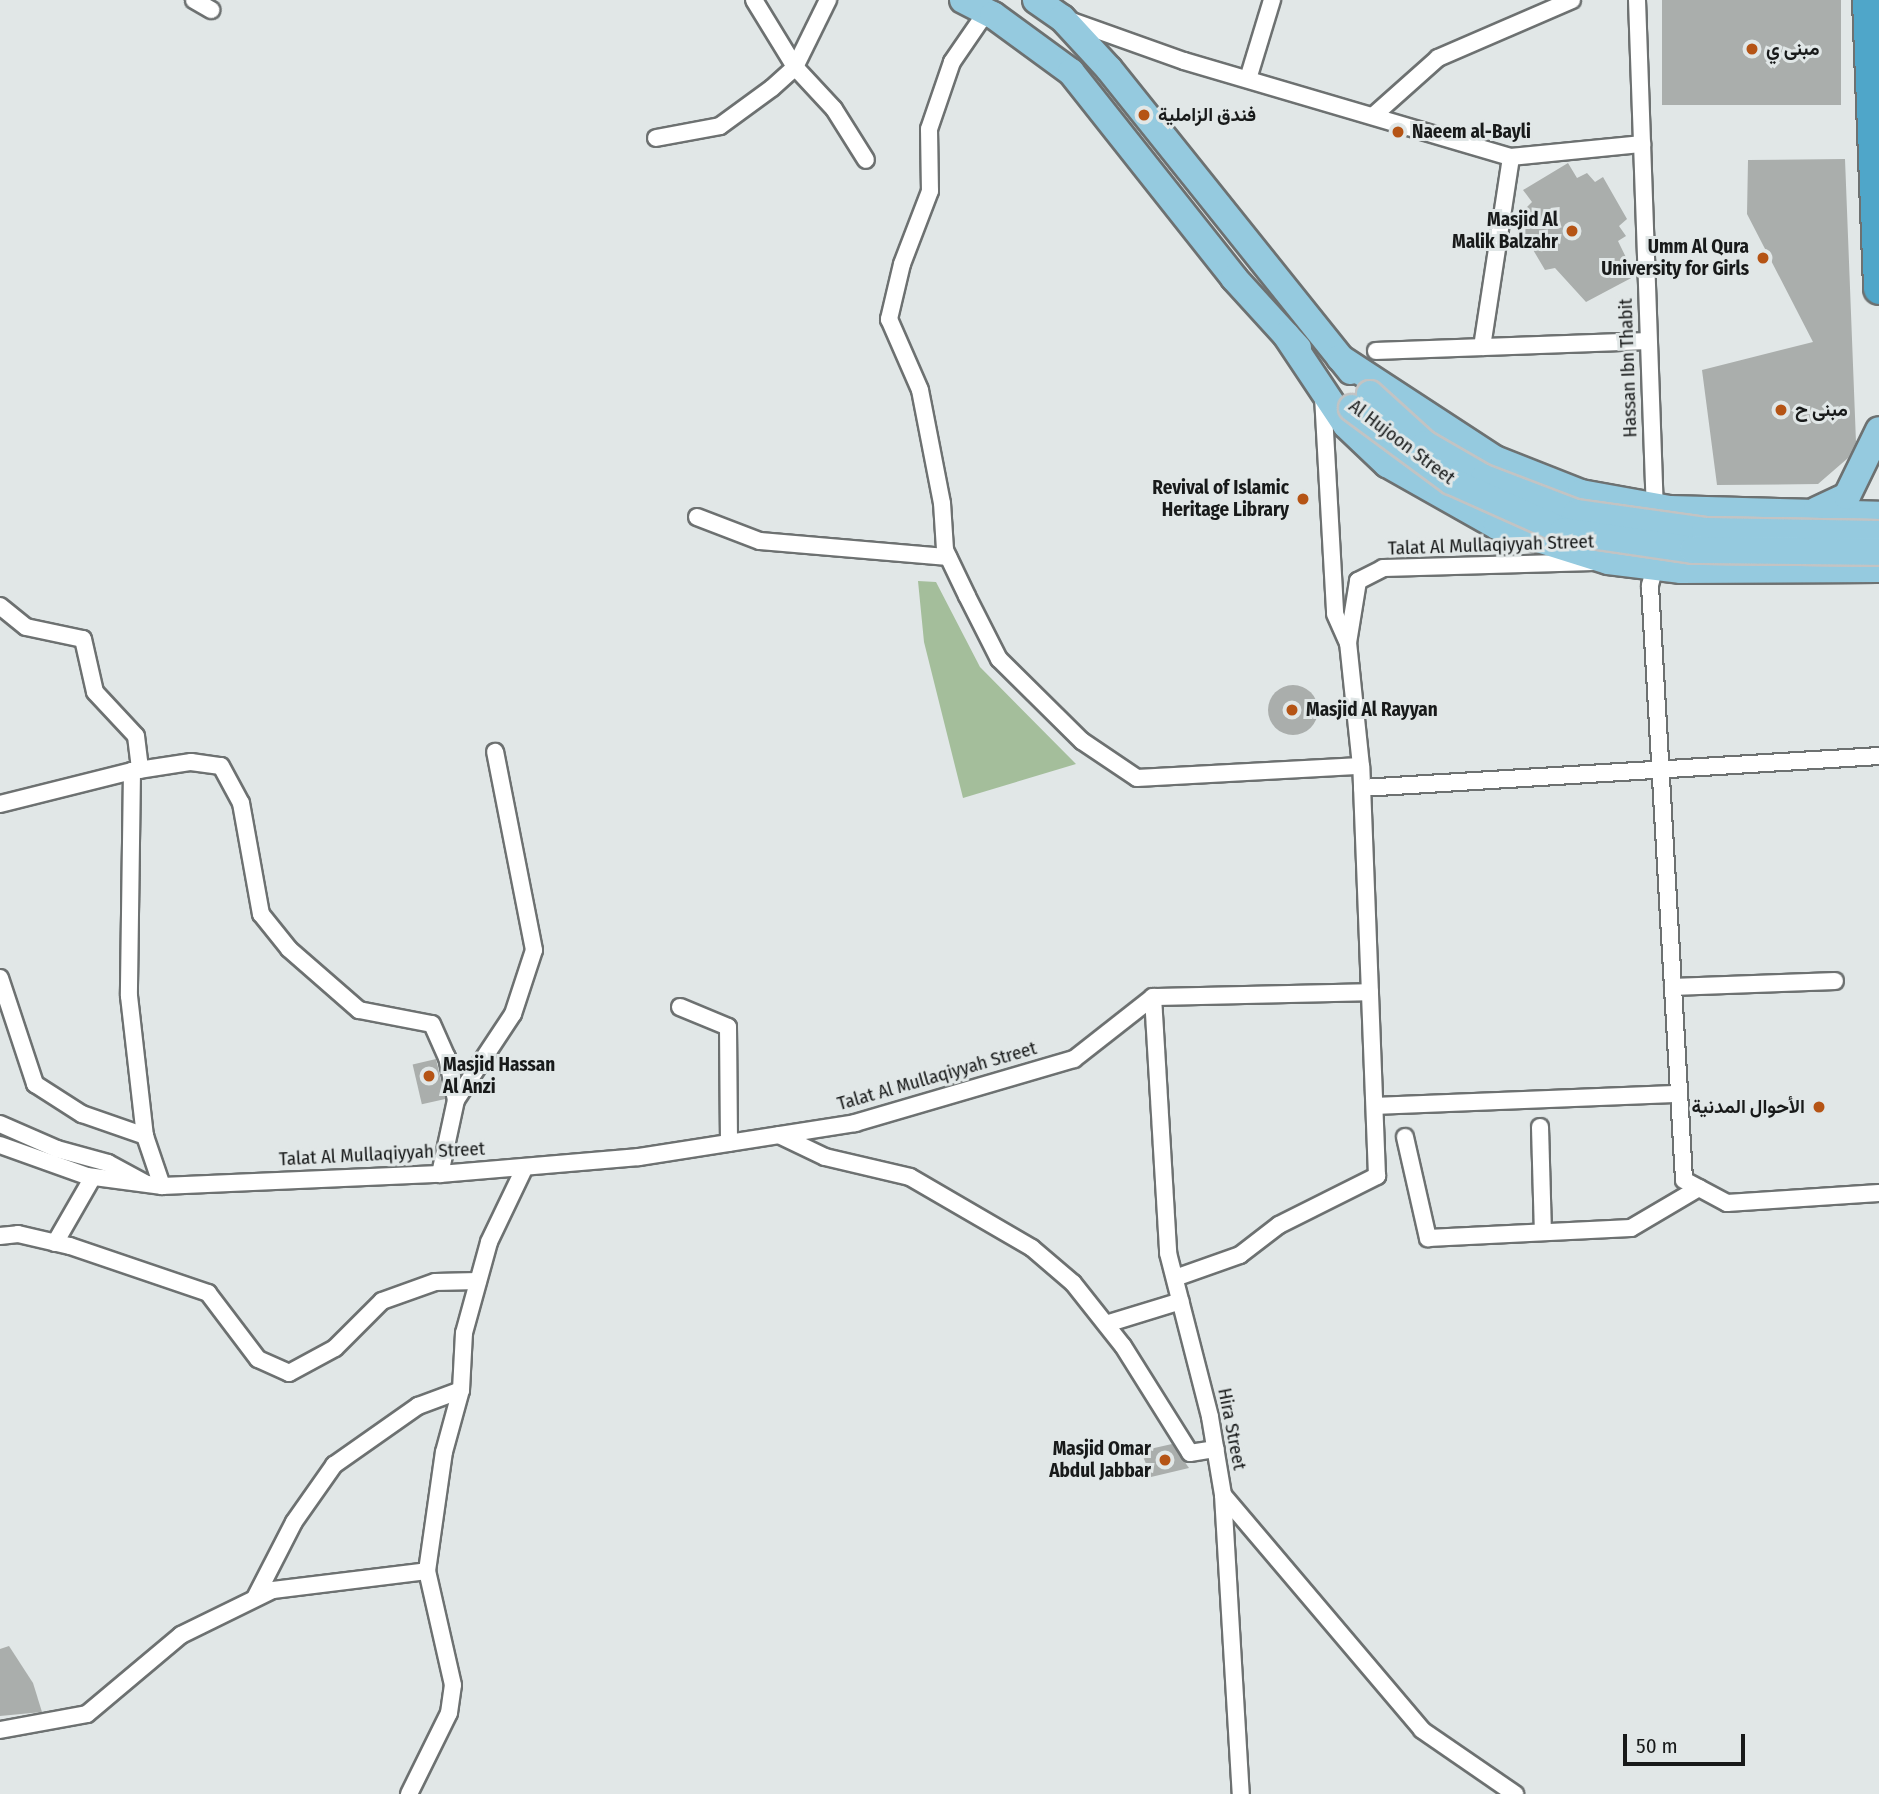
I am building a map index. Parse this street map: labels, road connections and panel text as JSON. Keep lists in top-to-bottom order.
{
  "streets": {
    "main road": ["Al Hujoon Street"],
    "street": ["Hassan Ibn Thabit", "Talat Al Mullaqiyyah Street", "Hira Street"]
  },
  "crossings": [
    ["Talat Al Mullaqiyyah Street", "Hira Street"]
  ],
  "places": [
    "مبنى ي",
    "فندق الزاملية",
    "Naeem al-Bayli",
    "Masjid Al Malik Balzahr",
    "Umm Al Qura University for Girls",
    "مبنى ح",
    "Revival of Islamic Heritage Library",
    "Masjid Al Rayyan",
    "Masjid Hassan Al Anzi",
    "الأحوال المدنية",
    "Masjid Omar Abdul Jabbar"
  ],
  "scale_bar": "50 m"
}
